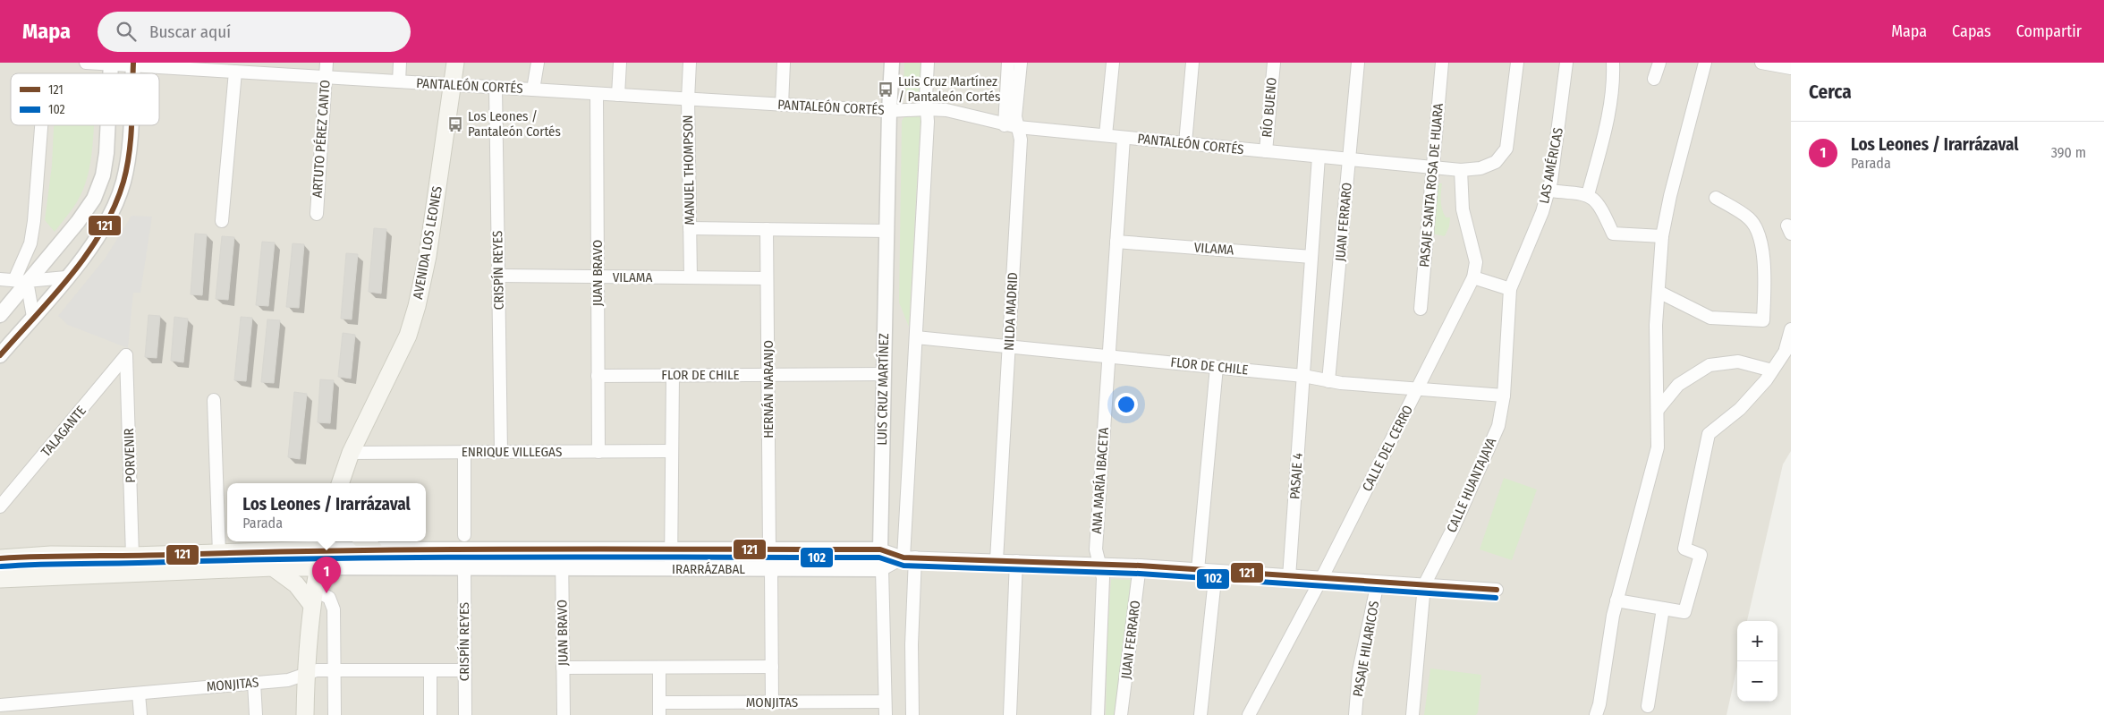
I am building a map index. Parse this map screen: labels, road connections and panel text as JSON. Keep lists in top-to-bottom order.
{
  "streets": {
    "main road": ["AVENIDA LOS LEONES", "IRARRÁZABAL"],
    "street": [
      "PANTALEÓN CORTÉS",
      "RÍO BUENO",
      "ARTUTO PÉREZ CANTO",
      "LAS AMÉRICAS",
      "MANUEL THOMPSON",
      "PASAJE SANTA ROSA DE HUARA",
      "JUAN FERRARO",
      "VILAMA",
      "CRISPÍN REYES",
      "JUAN BRAVO",
      "NILDA MADRID",
      "FLOR DE CHILE",
      "HERNÁN NARANJO",
      "LUIS CRUZ MARTÍNEZ",
      "TALAGANTE",
      "CALLE DEL CERRO",
      "ENRIQUE VILLEGAS",
      "PORVENIR",
      "PASAJE 4",
      "ANA MARÍA IBACETA",
      "CALLE HUANTAJAYA",
      "PASAJE HILARICOS",
      "MONJITAS"
    ]
  },
  "crossings": [
    ["PANTALEÓN CORTÉS", "RÍO BUENO"],
    ["PANTALEÓN CORTÉS", "ARTUTO PÉREZ CANTO"],
    ["PANTALEÓN CORTÉS", "MANUEL THOMPSON"],
    ["PANTALEÓN CORTÉS", "PASAJE SANTA ROSA DE HUARA"],
    ["PANTALEÓN CORTÉS", "JUAN FERRARO"],
    ["PANTALEÓN CORTÉS", "AVENIDA LOS LEONES"],
    ["PANTALEÓN CORTÉS", "CRISPÍN REYES"],
    ["PANTALEÓN CORTÉS", "JUAN BRAVO"],
    ["PANTALEÓN CORTÉS", "NILDA MADRID"],
    ["PANTALEÓN CORTÉS", "LUIS CRUZ MARTÍNEZ"],
    ["PANTALEÓN CORTÉS", "CALLE DEL CERRO"],
    ["PANTALEÓN CORTÉS", "ANA MARÍA IBACETA"],
    ["LAS AMÉRICAS", "CALLE HUANTAJAYA"],
    ["MANUEL THOMPSON", "VILAMA"],
    ["JUAN FERRARO", "FLOR DE CHILE"],
    ["JUAN FERRARO", "IRARRÁZABAL"],
    ["AVENIDA LOS LEONES", "ENRIQUE VILLEGAS"],
    ["VILAMA", "CRISPÍN REYES"],
    ["VILAMA", "JUAN BRAVO"],
    ["VILAMA", "HERNÁN NARANJO"],
    ["VILAMA", "ANA MARÍA IBACETA"],
    ["CRISPÍN REYES", "ENRIQUE VILLEGAS"],
    ["CRISPÍN REYES", "IRARRÁZABAL"],
    ["CRISPÍN REYES", "MONJITAS"],
    ["JUAN BRAVO", "FLOR DE CHILE"],
    ["JUAN BRAVO", "ENRIQUE VILLEGAS"],
    ["JUAN BRAVO", "IRARRÁZABAL"],
    ["NILDA MADRID", "FLOR DE CHILE"],
    ["NILDA MADRID", "IRARRÁZABAL"],
    ["FLOR DE CHILE", "HERNÁN NARANJO"],
    ["FLOR DE CHILE", "LUIS CRUZ MARTÍNEZ"],
    ["FLOR DE CHILE", "CALLE DEL CERRO"],
    ["FLOR DE CHILE", "PASAJE 4"],
    ["FLOR DE CHILE", "ANA MARÍA IBACETA"],
    ["FLOR DE CHILE", "CALLE HUANTAJAYA"],
    ["HERNÁN NARANJO", "IRARRÁZABAL"],
    ["LUIS CRUZ MARTÍNEZ", "IRARRÁZABAL"],
    ["LUIS CRUZ MARTÍNEZ", "MONJITAS"],
    ["TALAGANTE", "PORVENIR"],
    ["CALLE DEL CERRO", "IRARRÁZABAL"],
    ["PORVENIR", "IRARRÁZABAL"],
    ["PASAJE 4", "IRARRÁZABAL"],
    ["ANA MARÍA IBACETA", "IRARRÁZABAL"],
    ["CALLE HUANTAJAYA", "IRARRÁZABAL"],
    ["IRARRÁZABAL", "PASAJE HILARICOS"]
  ],
  "places": {
    "bus stop": ["Luis Cruz Martínez / Pantaleón Cortés", "Los Leones / Pantaleón Cortés"]
  },
  "lines": ["transit line 121", "transit line 102"],
  "legend": ["121", "102"],
  "page": {
    "header": "Mapa",
    "search": "Buscar aquí",
    "nav": ["Mapa", "Capas", "Compartir"],
    "heading": "Cerca",
    "list": [
      {
        "mark": "1",
        "name": "Los Leones / Irarrázaval",
        "note": "Parada",
        "value": "390 m"
      }
    ],
    "popup": ["Los Leones / Irarrázaval", "Parada"],
    "pins": "1",
    "map_buttons": ["+", "−"]
  }
}
